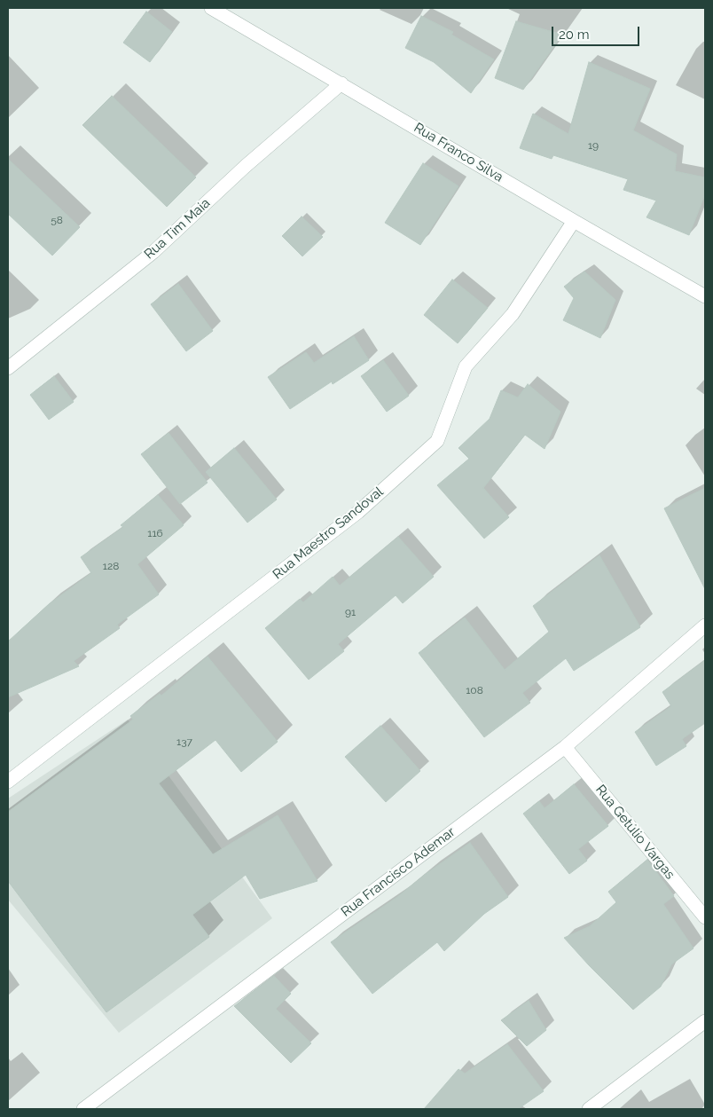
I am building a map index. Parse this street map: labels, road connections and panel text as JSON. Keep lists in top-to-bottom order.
{
  "streets": {
    "street": [
      "Rua Franco Silva",
      "Rua Tim Maia",
      "Rua Maestro Sandoval",
      "Rua Getúlio Vargas",
      "Rua Francisco Ademar"
    ]
  },
  "crossings": [
    ["Rua Franco Silva", "Rua Tim Maia"],
    ["Rua Franco Silva", "Rua Maestro Sandoval"],
    ["Rua Getúlio Vargas", "Rua Francisco Ademar"]
  ],
  "house_numbers": [
    "19",
    "58",
    "116",
    "128",
    "91",
    "108",
    "137"
  ],
  "scale_bar": "20 m"
}
